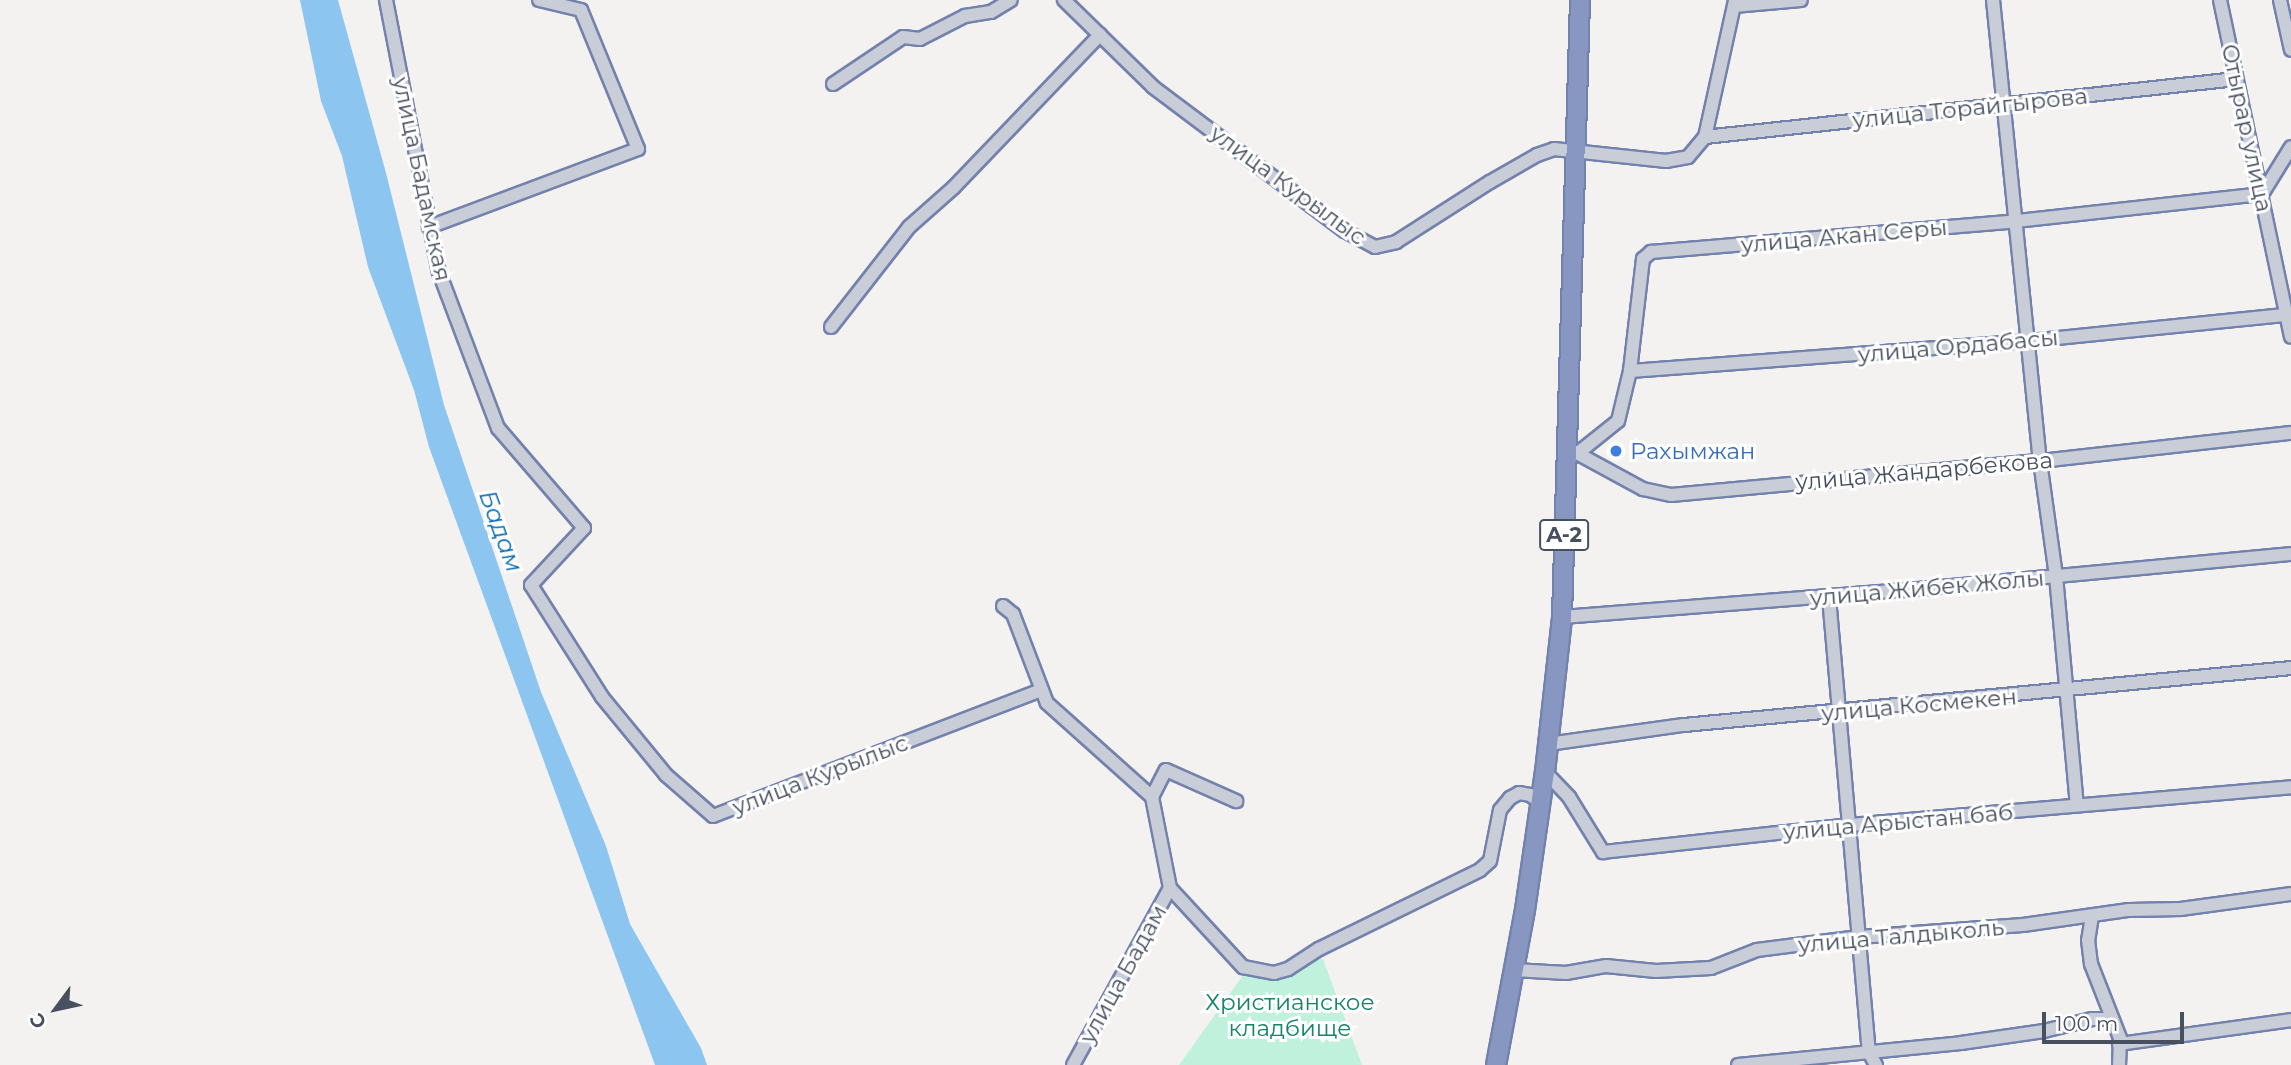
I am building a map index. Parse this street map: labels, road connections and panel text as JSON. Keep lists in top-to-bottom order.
{
  "streets": {
    "highway": ["A-2"],
    "street": [
      "улица Торайгырова",
      "Отырар улица",
      "улица Бадамская",
      "улица Курылыс",
      "улица Акан Серы",
      "улица Ордабасы",
      "улица Жандарбекова",
      "улица Жибек Жолы",
      "улица Космекен",
      "улица Арыстан баб",
      "улица Талдыколь",
      "улица Бадам"
    ]
  },
  "crossings": [
    ["улица Торайгырова", "Отырар улица"],
    ["улица Торайгырова", "улица Курылыс"],
    ["Отырар улица", "улица Акан Серы"],
    ["Отырар улица", "улица Ордабасы"],
    ["улица Бадамская", "улица Курылыс"],
    ["улица Курылыс", "A-2"],
    ["улица Акан Серы", "улица Ордабасы"],
    ["улица Акан Серы", "улица Жандарбекова"],
    ["улица Акан Серы", "A-2"],
    ["улица Жандарбекова", "A-2"],
    ["A-2", "улица Жибек Жолы"],
    ["A-2", "улица Космекен"],
    ["A-2", "улица Арыстан баб"],
    ["A-2", "улица Талдыколь"]
  ],
  "water": ["Бадам"],
  "parks": ["Христианское кладбище"],
  "places": ["Рахымжан"],
  "scale_bar": "100 m",
  "north": "bottom left"
}
